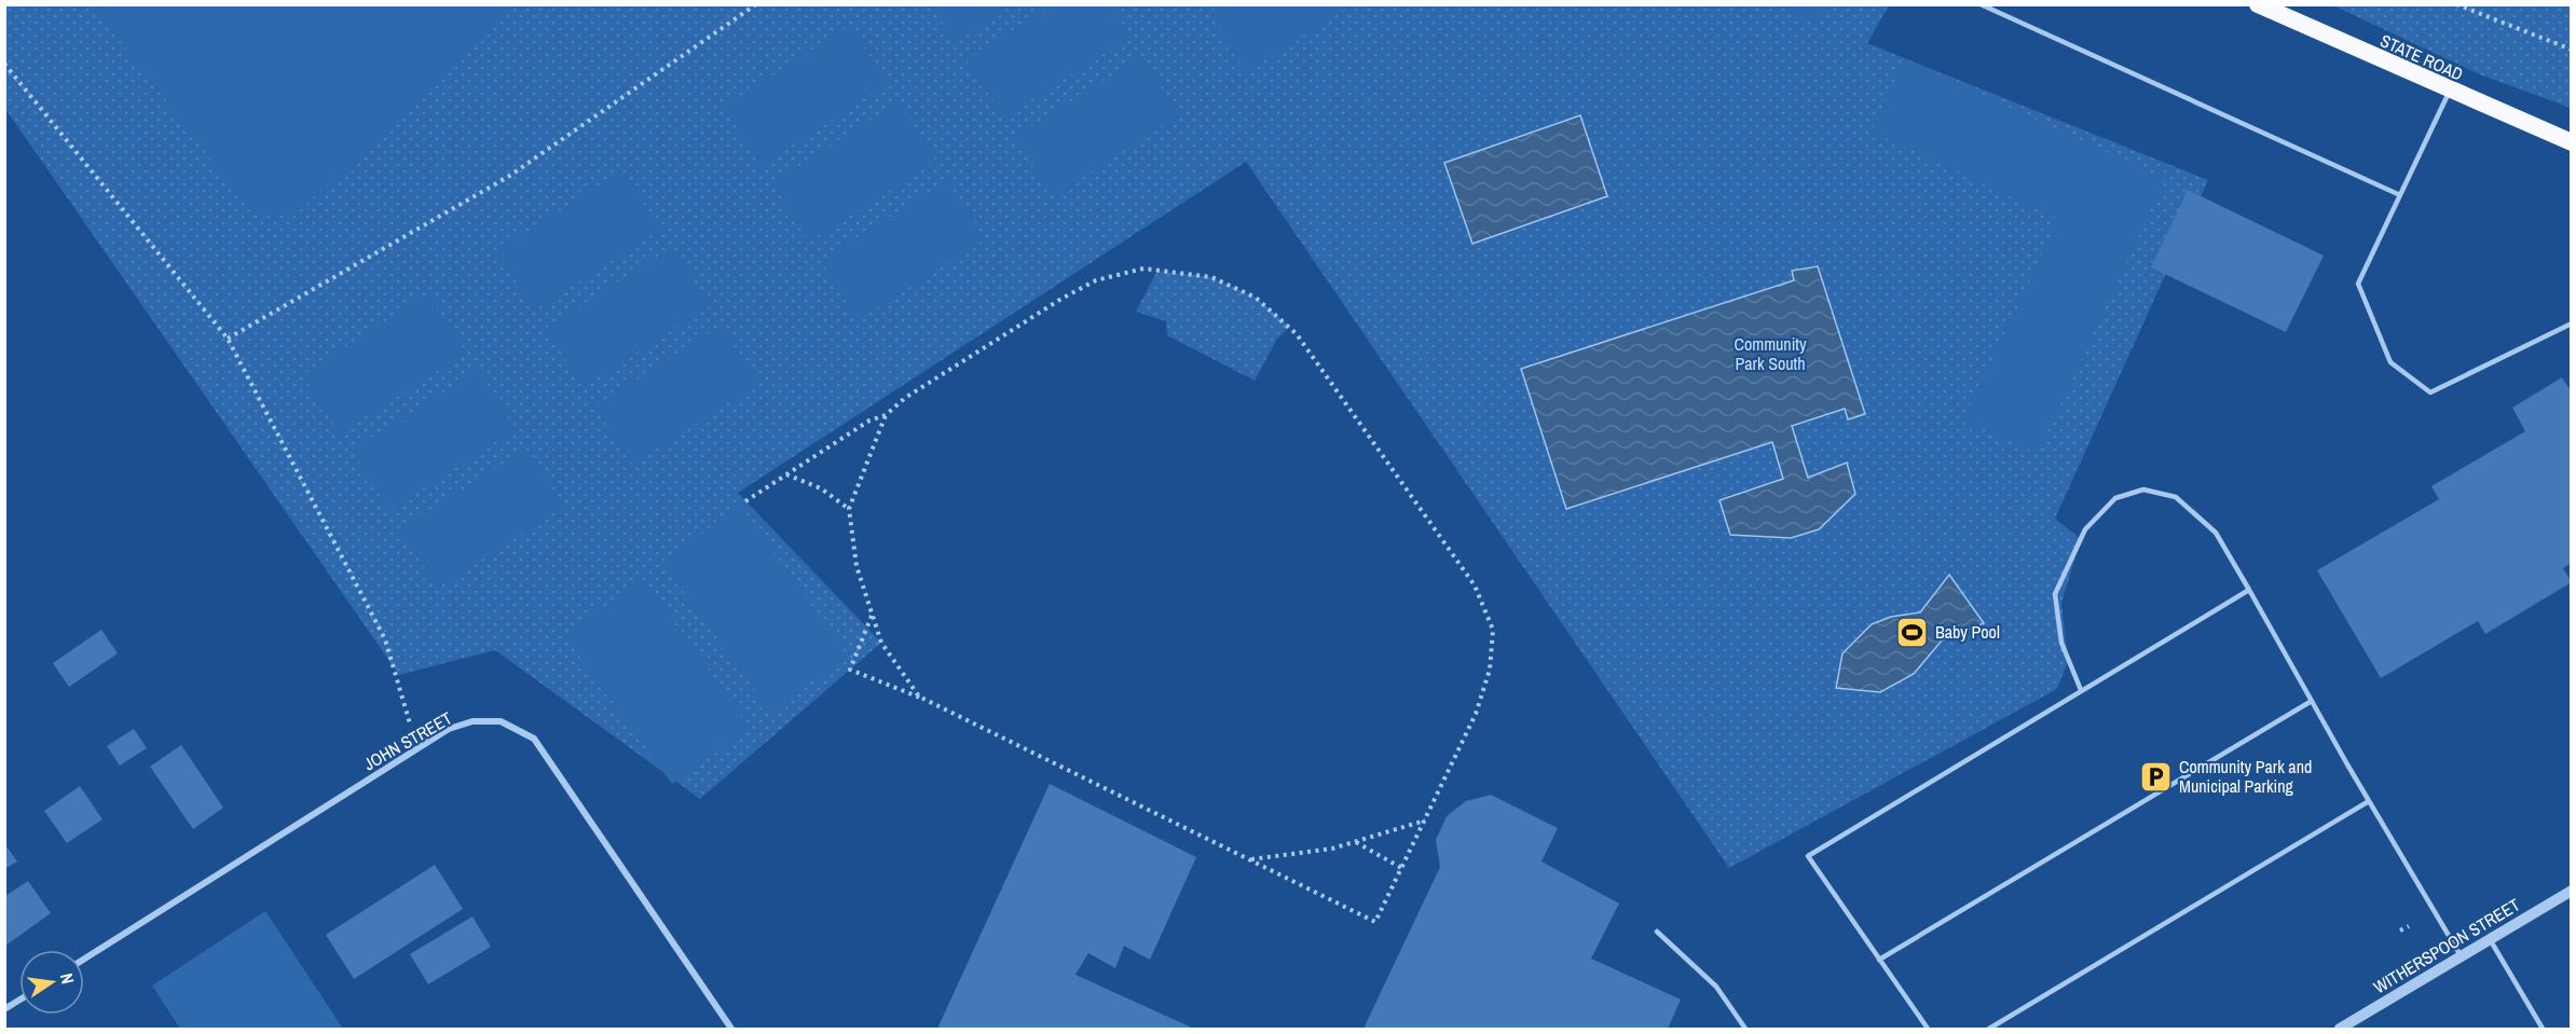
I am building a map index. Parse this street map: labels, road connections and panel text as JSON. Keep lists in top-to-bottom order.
{
  "streets": {
    "highway": ["STATE ROAD"],
    "street": ["JOHN STREET", "WITHERSPOON STREET"]
  },
  "parks": ["Community Park South"],
  "places": {
    "sports": ["Baby Pool"],
    "parking": ["Community Park and Municipal Parking"]
  },
  "north": "right"
}
